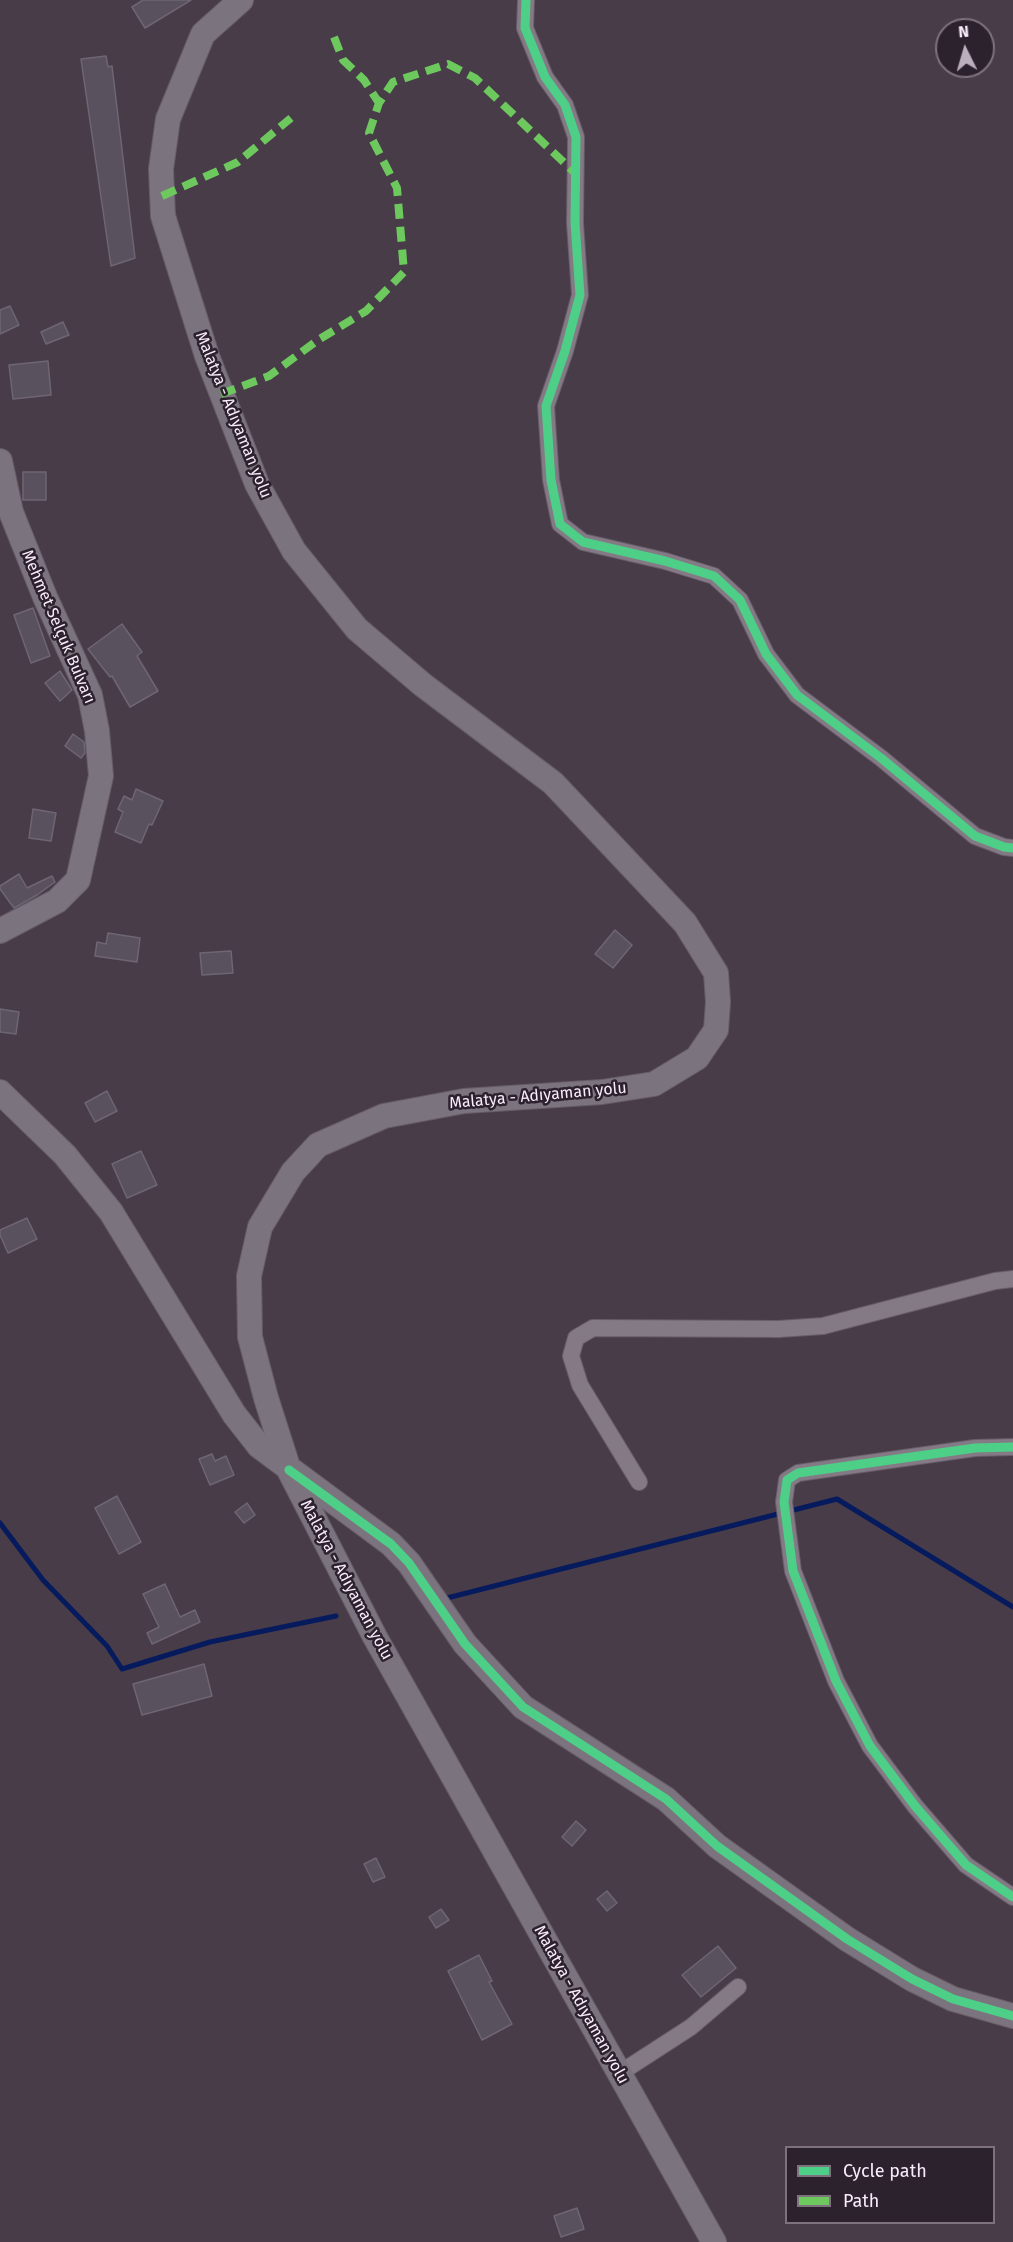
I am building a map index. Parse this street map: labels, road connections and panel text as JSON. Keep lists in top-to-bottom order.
{
  "streets": {
    "main road": ["Malatya - Adıyaman yolu", "Mehmet Selçuk Bulvarı"]
  },
  "legend": ["Cycle path", "Path"],
  "north": "top"
}
